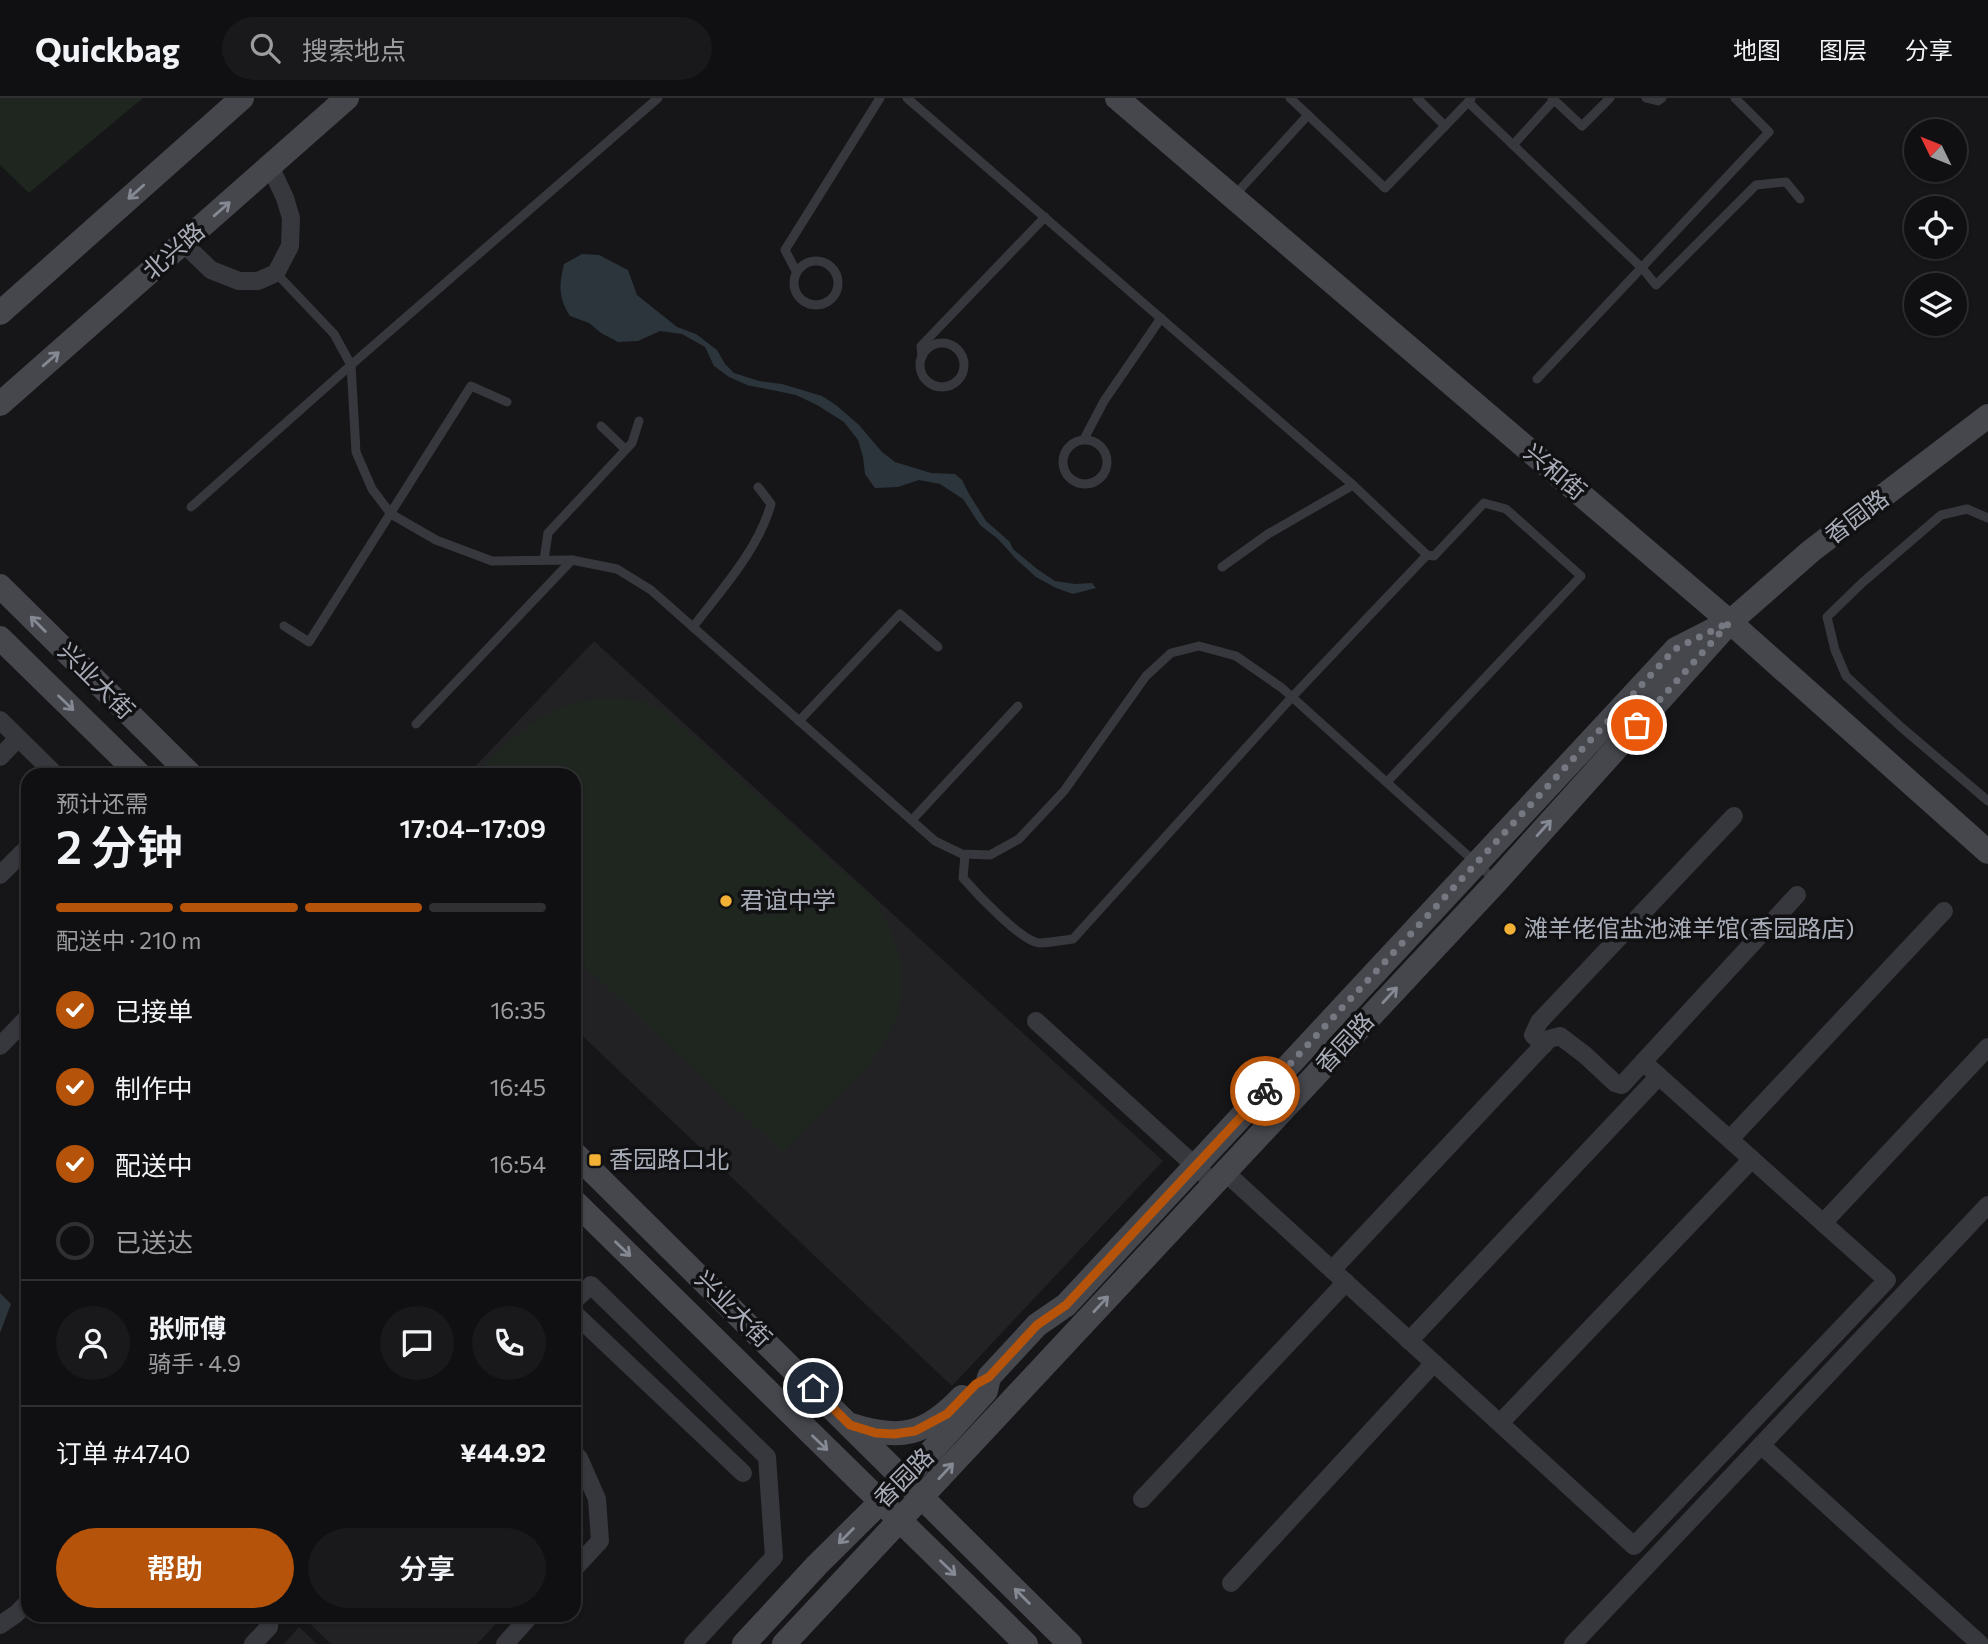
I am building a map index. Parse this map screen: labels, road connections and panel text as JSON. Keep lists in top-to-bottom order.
{
  "streets": {
    "street": [
      "北兴路",
      "兴和街",
      "香园路",
      "兴业大街"
    ]
  },
  "crossings": [
    ["兴和街", "香园路"],
    ["香园路", "兴业大街"]
  ],
  "places": {
    "other": ["君谊中学", "滩羊佬倌盐池滩羊馆(香园路店)"],
    "transit": ["香园路口北"]
  },
  "north": "top left",
  "page": {
    "header": "Quickbag",
    "search": "搜索地点",
    "nav": ["地图", "图层", "分享"],
    "heading": ["2 分钟", "预计还需", "17:04–17:09"],
    "panel": [
      "张师傅",
      "骑手 · 4.9",
      "订单 #4740",
      "¥44.92"
    ],
    "bar": "配送中 · 210 m",
    "list": [
      ["已接单", "16:35"],
      ["制作中", "16:45"],
      ["配送中", "16:54"],
      "已送达"
    ],
    "buttons": ["帮助", "分享"]
  }
}
